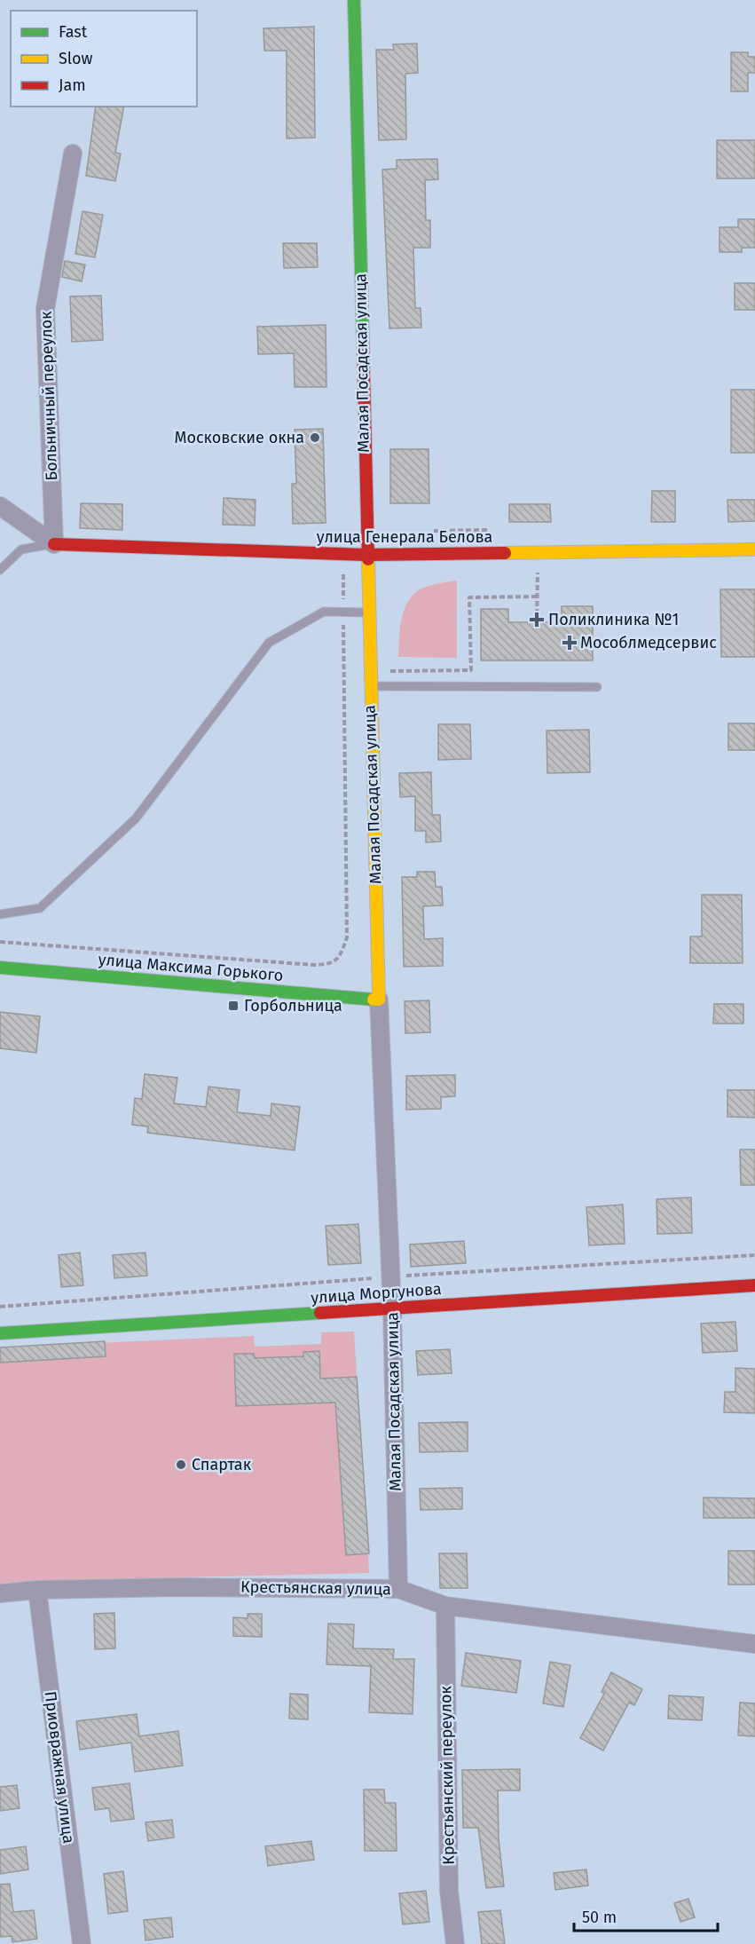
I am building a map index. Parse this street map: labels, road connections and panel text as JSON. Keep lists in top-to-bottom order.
{
  "streets": {
    "main road": [
      "Малая Посадская улица",
      "улица Генерала Белова",
      "улица Максима Горького",
      "улица Моргунова"
    ],
    "street": [
      "Больничный переулок",
      "Крестьянская улица",
      "Приовражная улица",
      "Крестьянский переулок"
    ]
  },
  "crossings": [
    ["Малая Посадская улица", "улица Генерала Белова"],
    ["Малая Посадская улица", "улица Максима Горького"],
    ["Малая Посадская улица", "улица Моргунова"],
    ["Малая Посадская улица", "Крестьянская улица"],
    ["Больничный переулок", "улица Генерала Белова"],
    ["Крестьянская улица", "Приовражная улица"],
    ["Крестьянская улица", "Крестьянский переулок"]
  ],
  "places": {
    "other": ["Московские окна", "Спартак"],
    "health": ["Поликлиника №1", "Мособлмедсервис"],
    "transit": ["Горбольница"]
  },
  "legend": ["Fast", "Slow", "Jam"],
  "scale_bar": "50 m"
}
